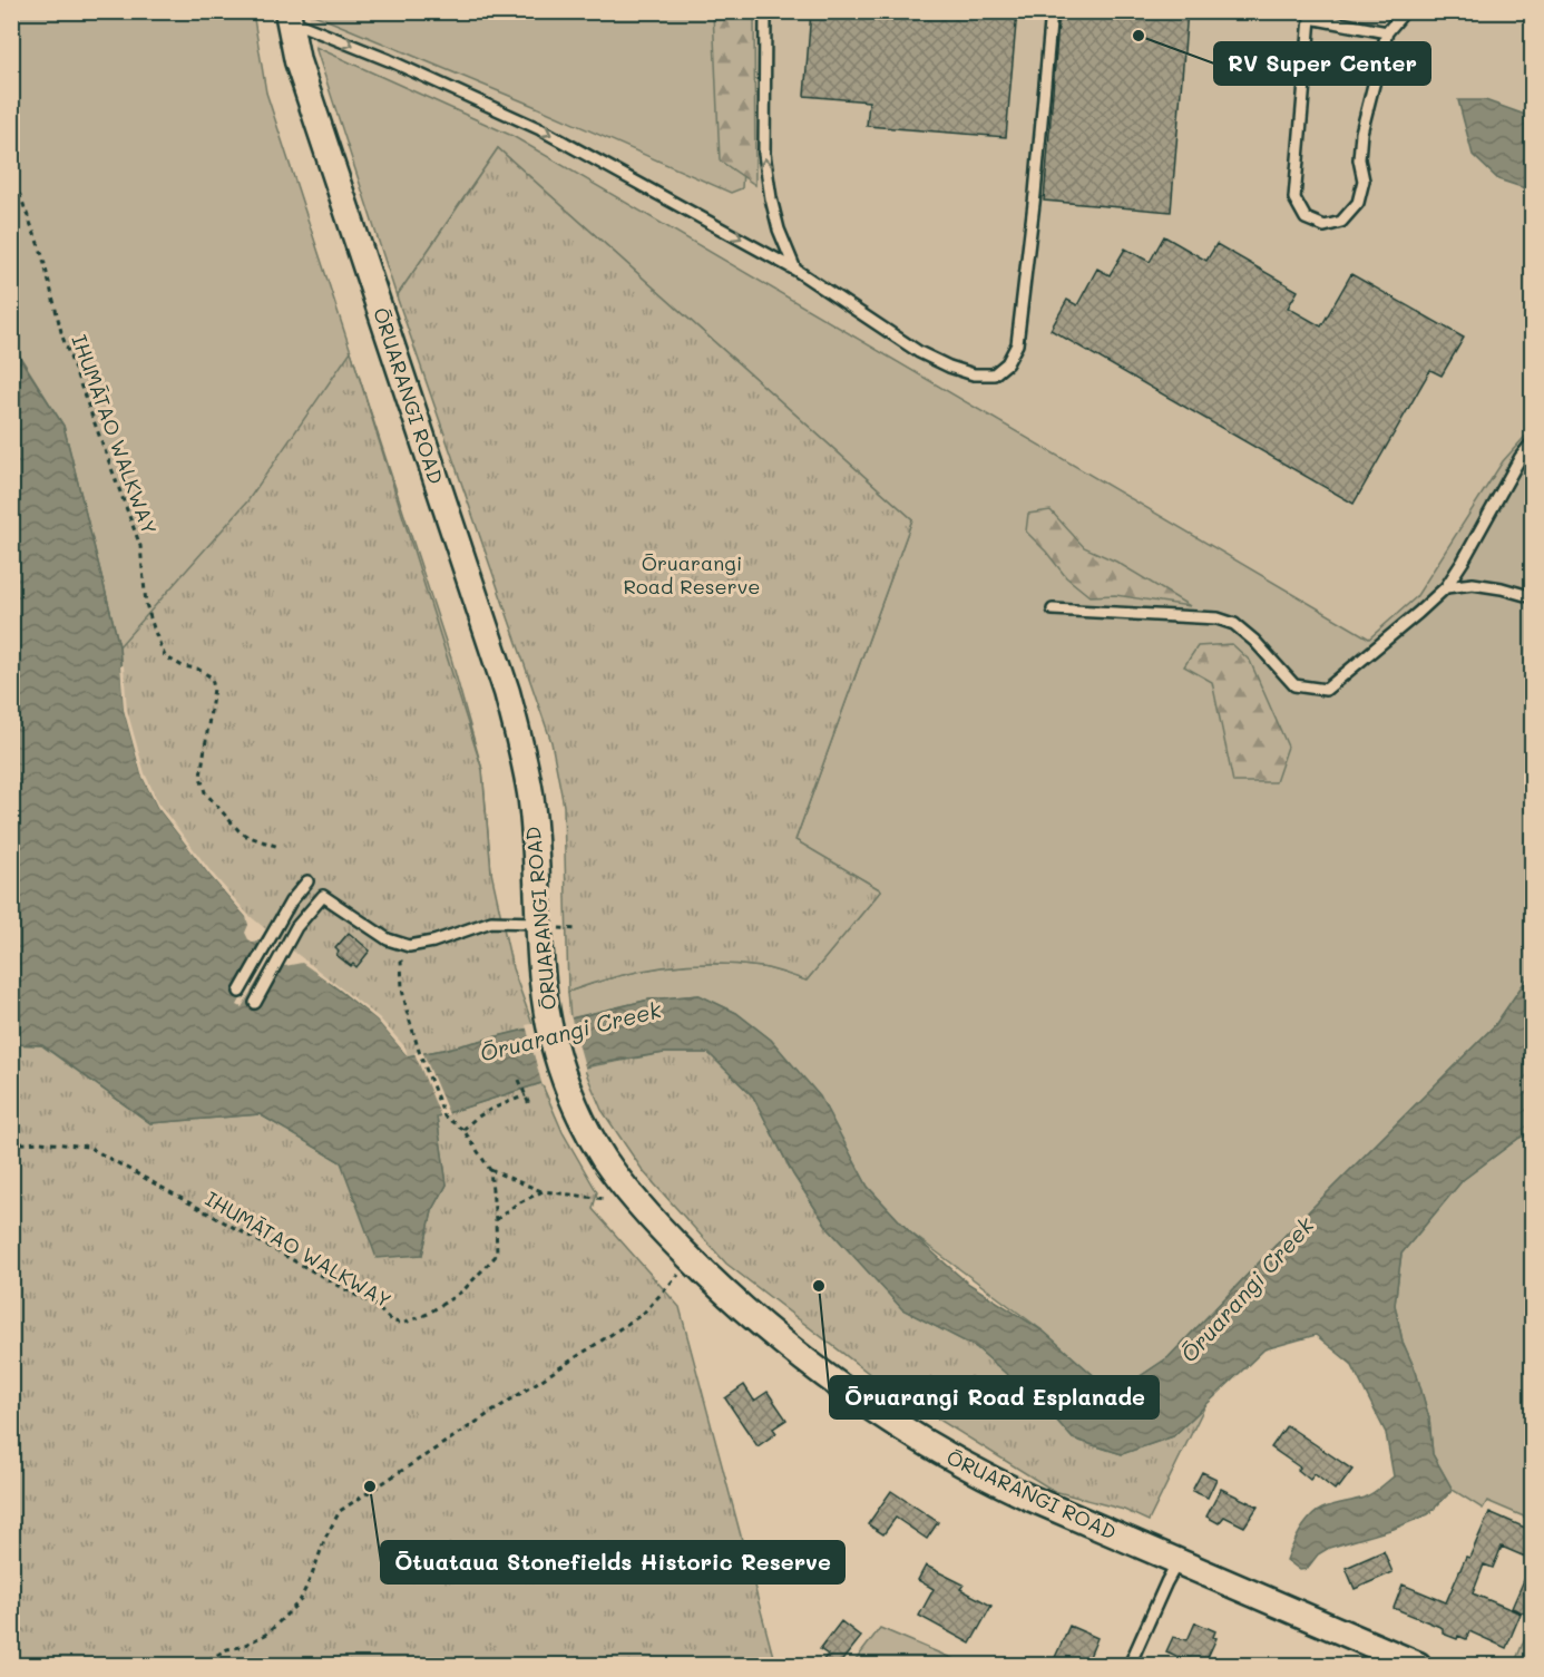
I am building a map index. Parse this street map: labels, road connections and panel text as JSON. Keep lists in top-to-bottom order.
{
  "streets": {
    "street": ["ŌRUARANGI ROAD"],
    "path": ["IHUMĀTAO WALKWAY"]
  },
  "water": ["Ōruarangi Creek"],
  "parks": ["Ōruarangi Road Reserve"],
  "places": ["RV Super Center", "Ōruarangi Road Esplanade", "Ōtuataua Stonefields Historic Reserve"]
}
